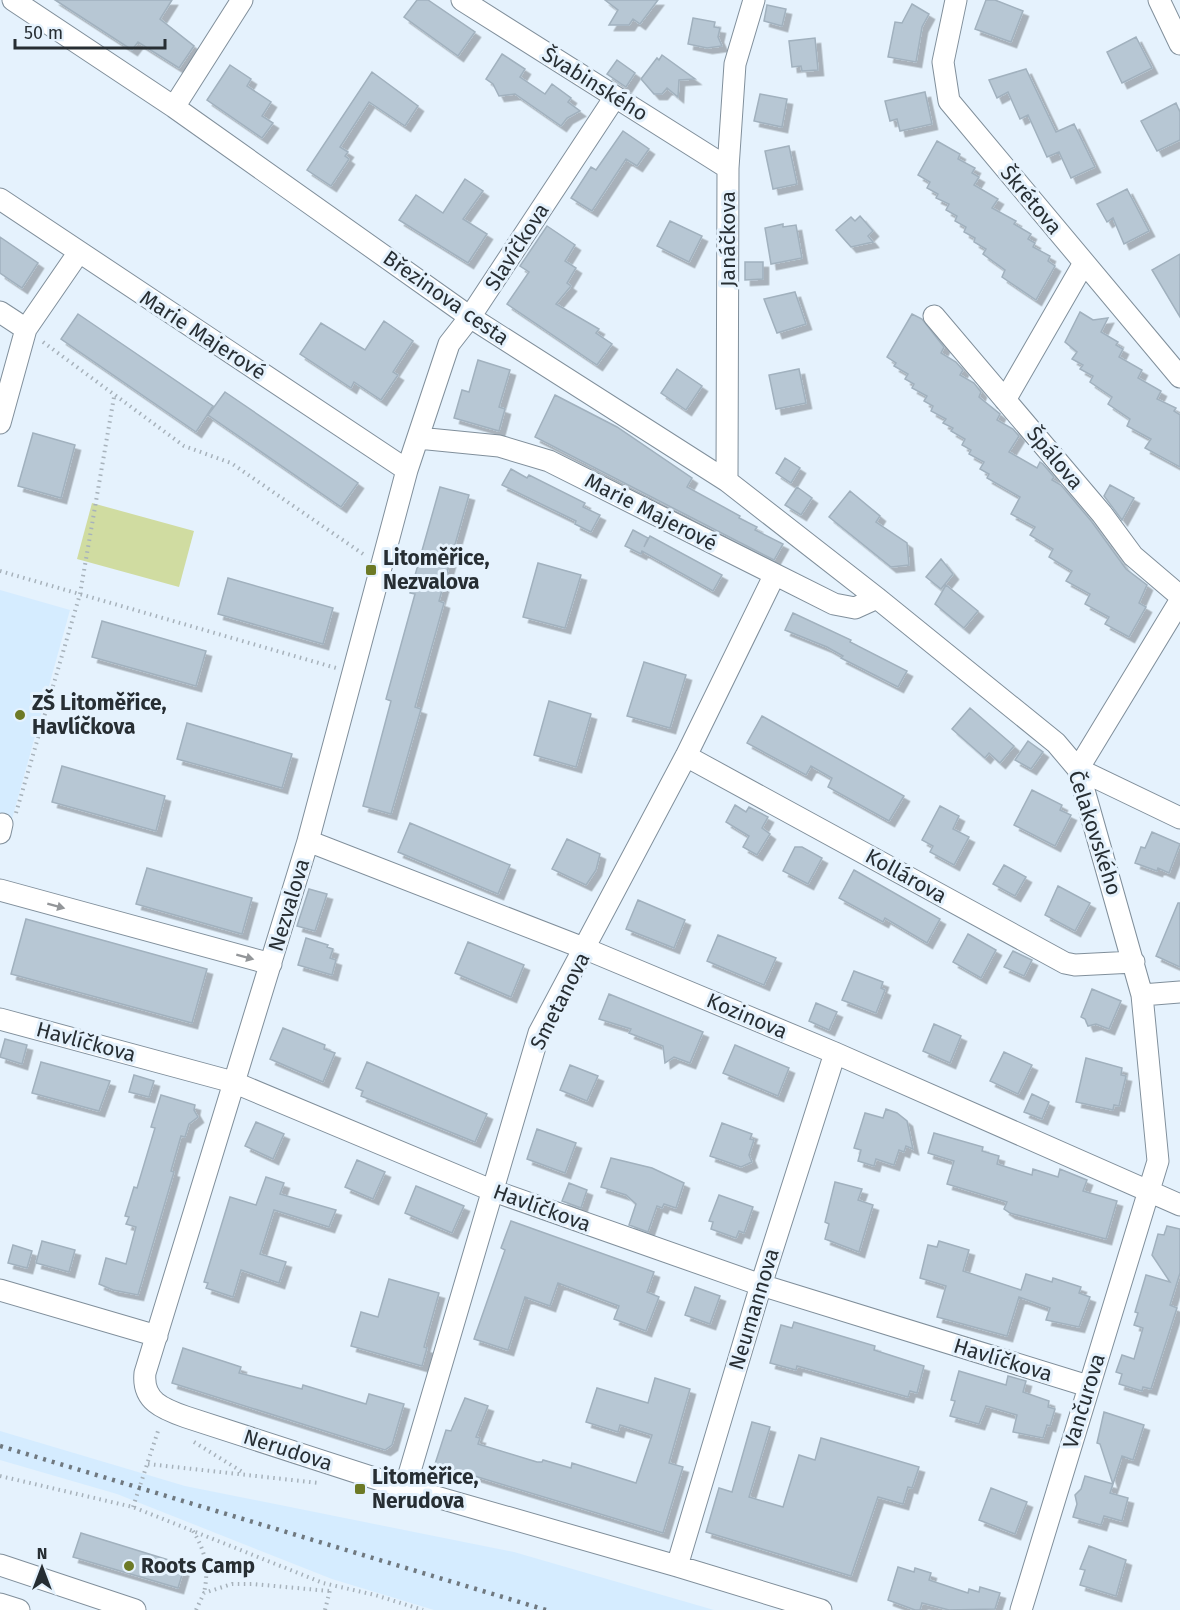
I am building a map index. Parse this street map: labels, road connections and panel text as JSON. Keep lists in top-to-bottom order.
{
  "streets": {
    "street": [
      "Švabinského",
      "Škrétova",
      "Janáčkova",
      "Slavíčkova",
      "Březinova cesta",
      "Marie Majerové",
      "Špálova",
      "Čelakovského",
      "Kollárova",
      "Nezvalova",
      "Smetanova",
      "Kozinova",
      "Havlíčkova",
      "Neumannova",
      "Vančurova",
      "Nerudova"
    ]
  },
  "crossings": [
    ["Švabinského", "Janáčkova"],
    ["Švabinského", "Slavíčkova"],
    ["Janáčkova", "Březinova cesta"],
    ["Slavíčkova", "Březinova cesta"],
    ["Slavíčkova", "Marie Majerové"],
    ["Slavíčkova", "Nezvalova"],
    ["Březinova cesta", "Čelakovského"],
    ["Marie Majerové", "Nezvalova"],
    ["Marie Majerové", "Smetanova"],
    ["Čelakovského", "Kollárova"],
    ["Čelakovského", "Kozinova"],
    ["Čelakovského", "Vančurova"],
    ["Kollárova", "Smetanova"],
    ["Nezvalova", "Kozinova"],
    ["Nezvalova", "Havlíčkova"],
    ["Nezvalova", "Nerudova"],
    ["Smetanova", "Kozinova"],
    ["Smetanova", "Havlíčkova"],
    ["Smetanova", "Nerudova"],
    ["Kozinova", "Neumannova"],
    ["Kozinova", "Vančurova"],
    ["Havlíčkova", "Neumannova"],
    ["Havlíčkova", "Vančurova"],
    ["Neumannova", "Nerudova"]
  ],
  "places": {
    "transit": ["Litoměřice, Nezvalova", "Litoměřice, Nerudova"],
    "other": ["ZŠ Litoměřice, Havlíčkova", "Roots Camp"]
  },
  "scale_bar": "50 m",
  "north": "top"
}
